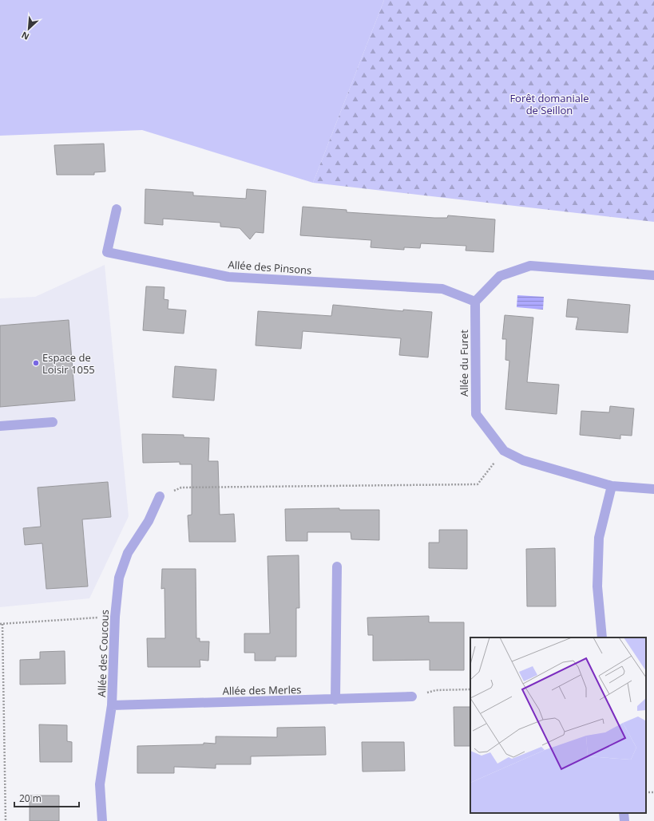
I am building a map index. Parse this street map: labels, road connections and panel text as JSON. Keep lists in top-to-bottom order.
{
  "streets": {
    "street": [
      "Allée des Pinsons",
      "Allée du Furet",
      "Allée des Coucous",
      "Allée des Merles"
    ]
  },
  "crossings": [
    ["Allée des Pinsons", "Allée du Furet"],
    ["Allée des Coucous", "Allée des Merles"]
  ],
  "parks": ["Forêt domaniale de Seillon"],
  "places": ["Espace de Loisir 1055"],
  "scale_bar": "20 m",
  "north": "bottom left"
}
